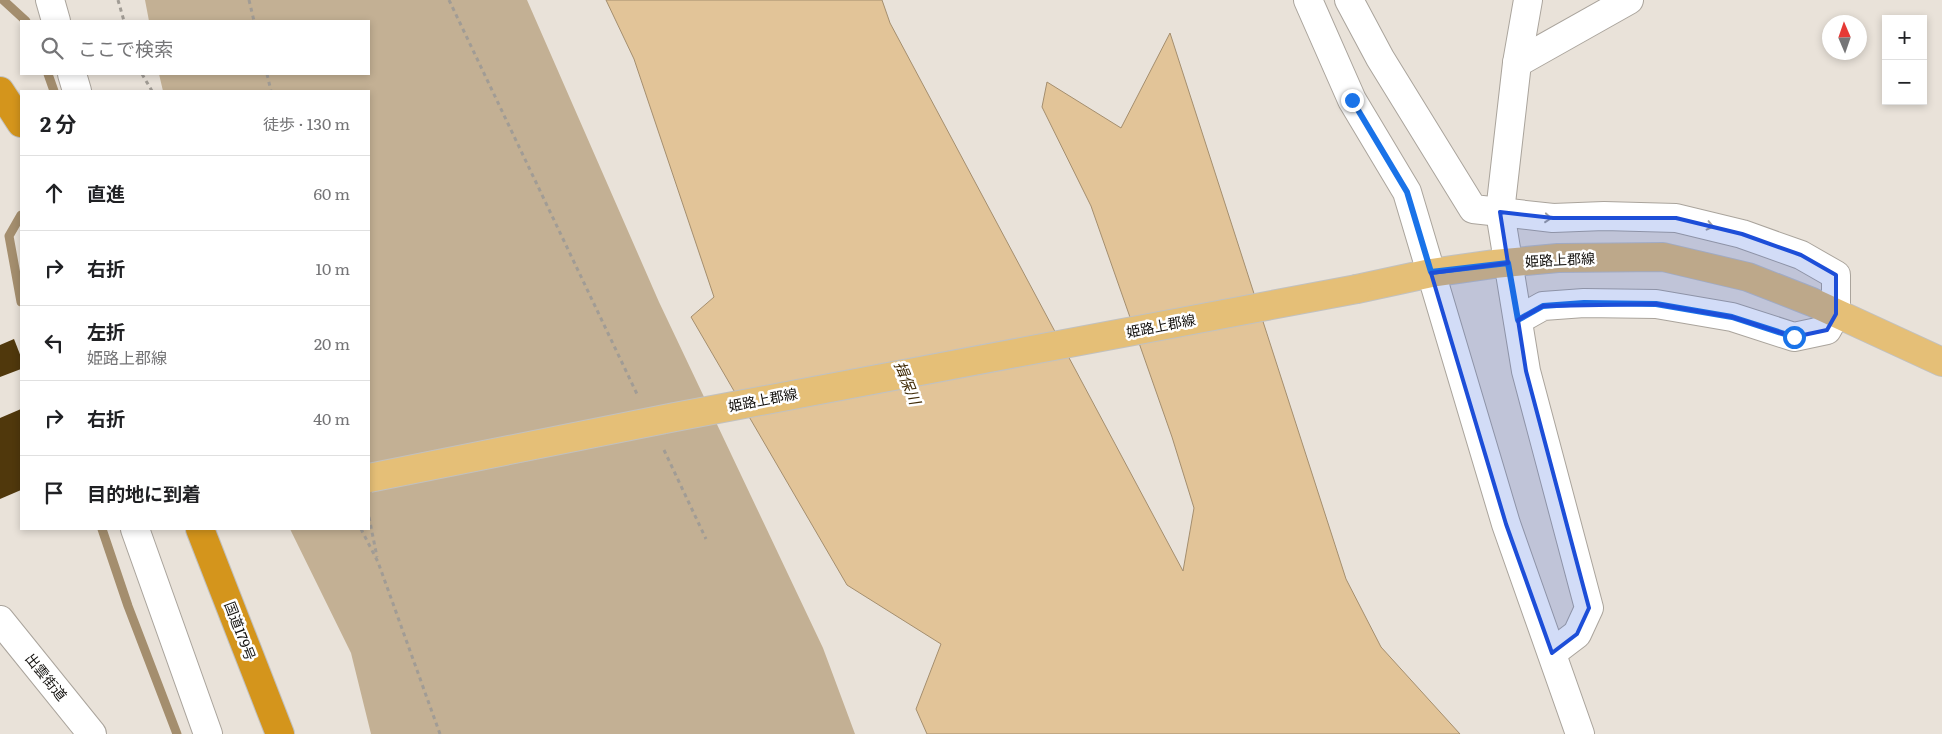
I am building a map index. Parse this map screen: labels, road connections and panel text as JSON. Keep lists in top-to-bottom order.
{
  "streets": {
    "highway": ["国道179号"],
    "main road": ["姫路上郡線"],
    "street": ["出雲街道"]
  },
  "water": ["揖保川"],
  "north": "top",
  "page": {
    "map_buttons": ["+", "−"],
    "search": "ここで検索",
    "heading": ["2 分", "徒歩 · 130 m"],
    "list": [
      ["直進", "60 m"],
      ["右折", "10 m"],
      ["左折", "姫路上郡線", "20 m"],
      ["右折", "40 m"],
      "目的地に到着"
    ]
  }
}
